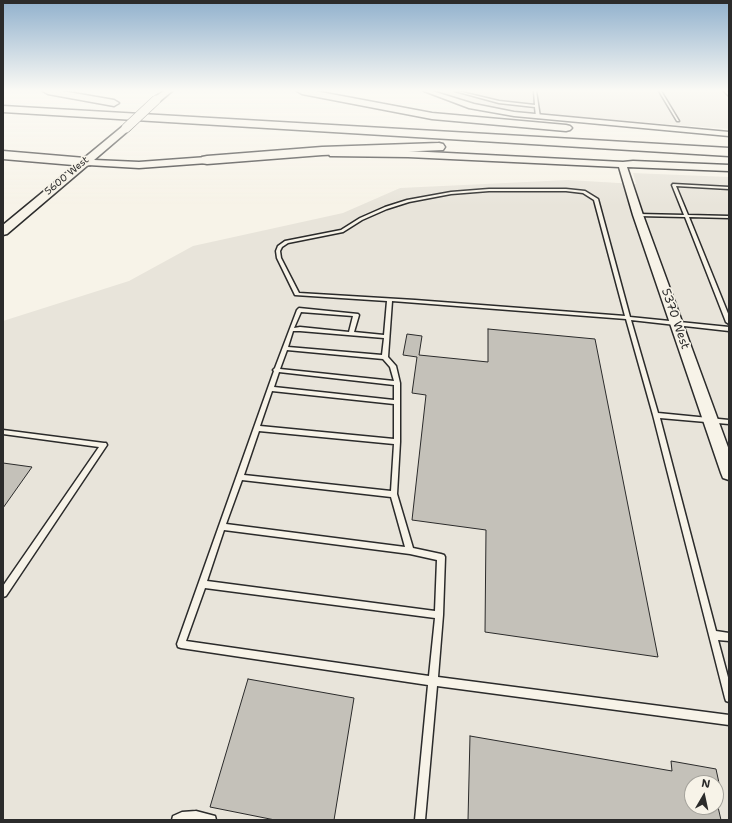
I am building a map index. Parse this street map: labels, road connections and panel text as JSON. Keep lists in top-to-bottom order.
{
  "streets": {
    "main road": ["5600 West"],
    "street": ["5370 West"]
  },
  "north": "top"
}
